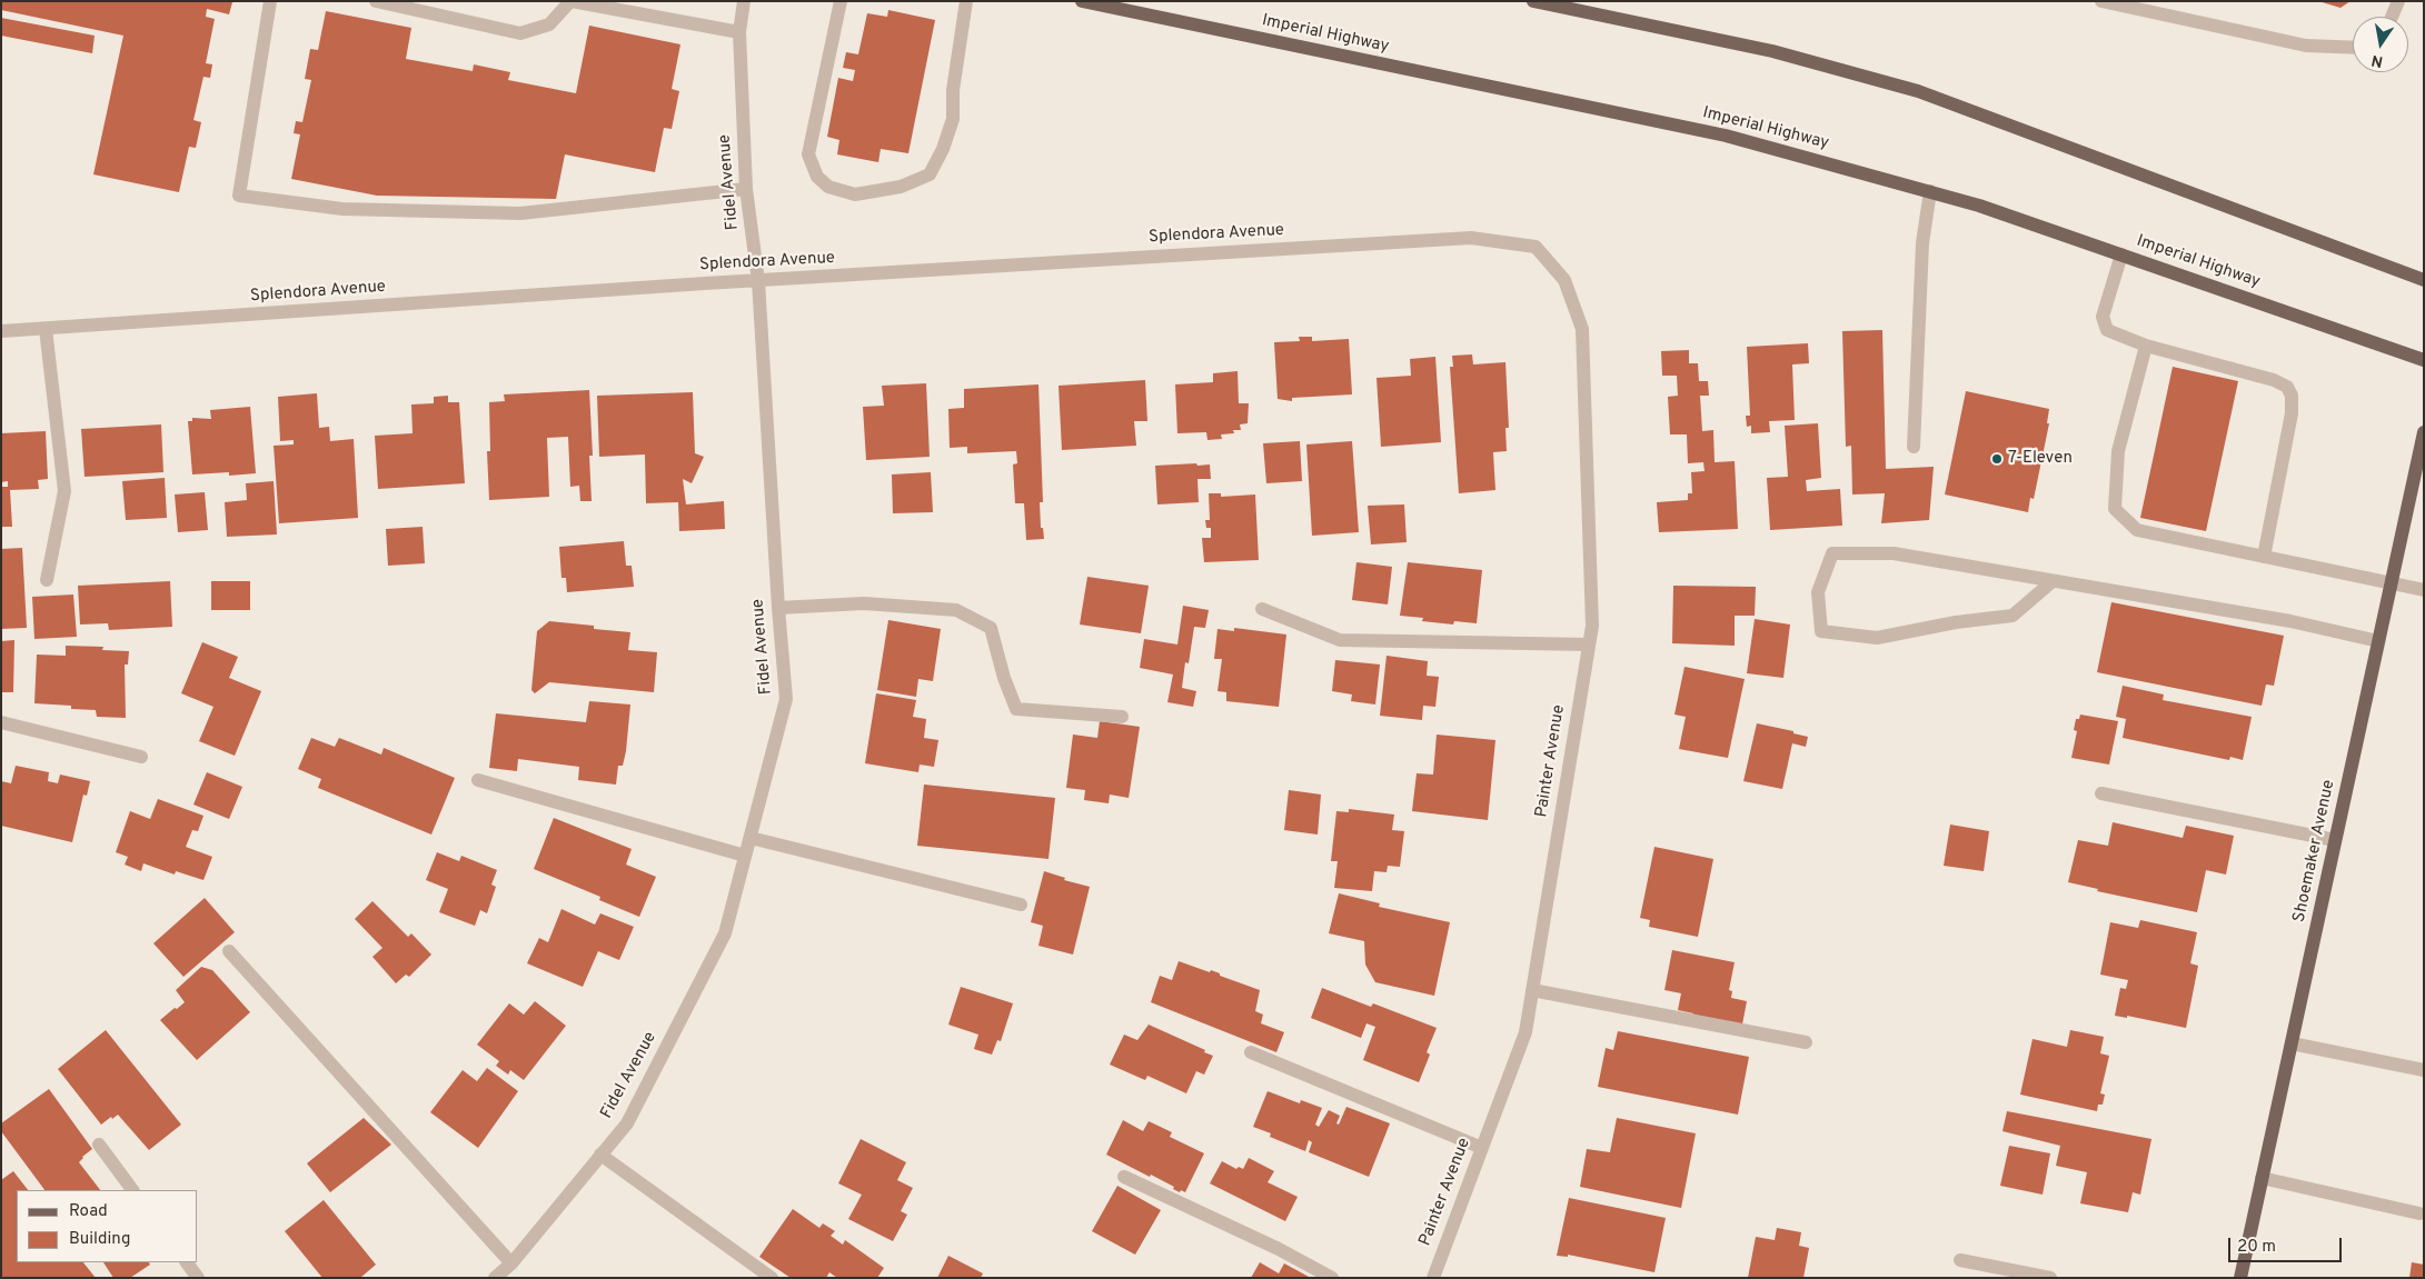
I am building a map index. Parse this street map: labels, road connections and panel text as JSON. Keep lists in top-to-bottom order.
{
  "streets": {
    "main road": ["Imperial Highway", "Shoemaker Avenue"],
    "street": ["Fidel Avenue", "Splendora Avenue", "Painter Avenue"]
  },
  "crossings": [
    ["Fidel Avenue", "Splendora Avenue"],
    ["Splendora Avenue", "Painter Avenue"]
  ],
  "places": ["7-Eleven"],
  "legend": ["Road", "Building"],
  "scale_bar": "20 m",
  "north": "bottom"
}
